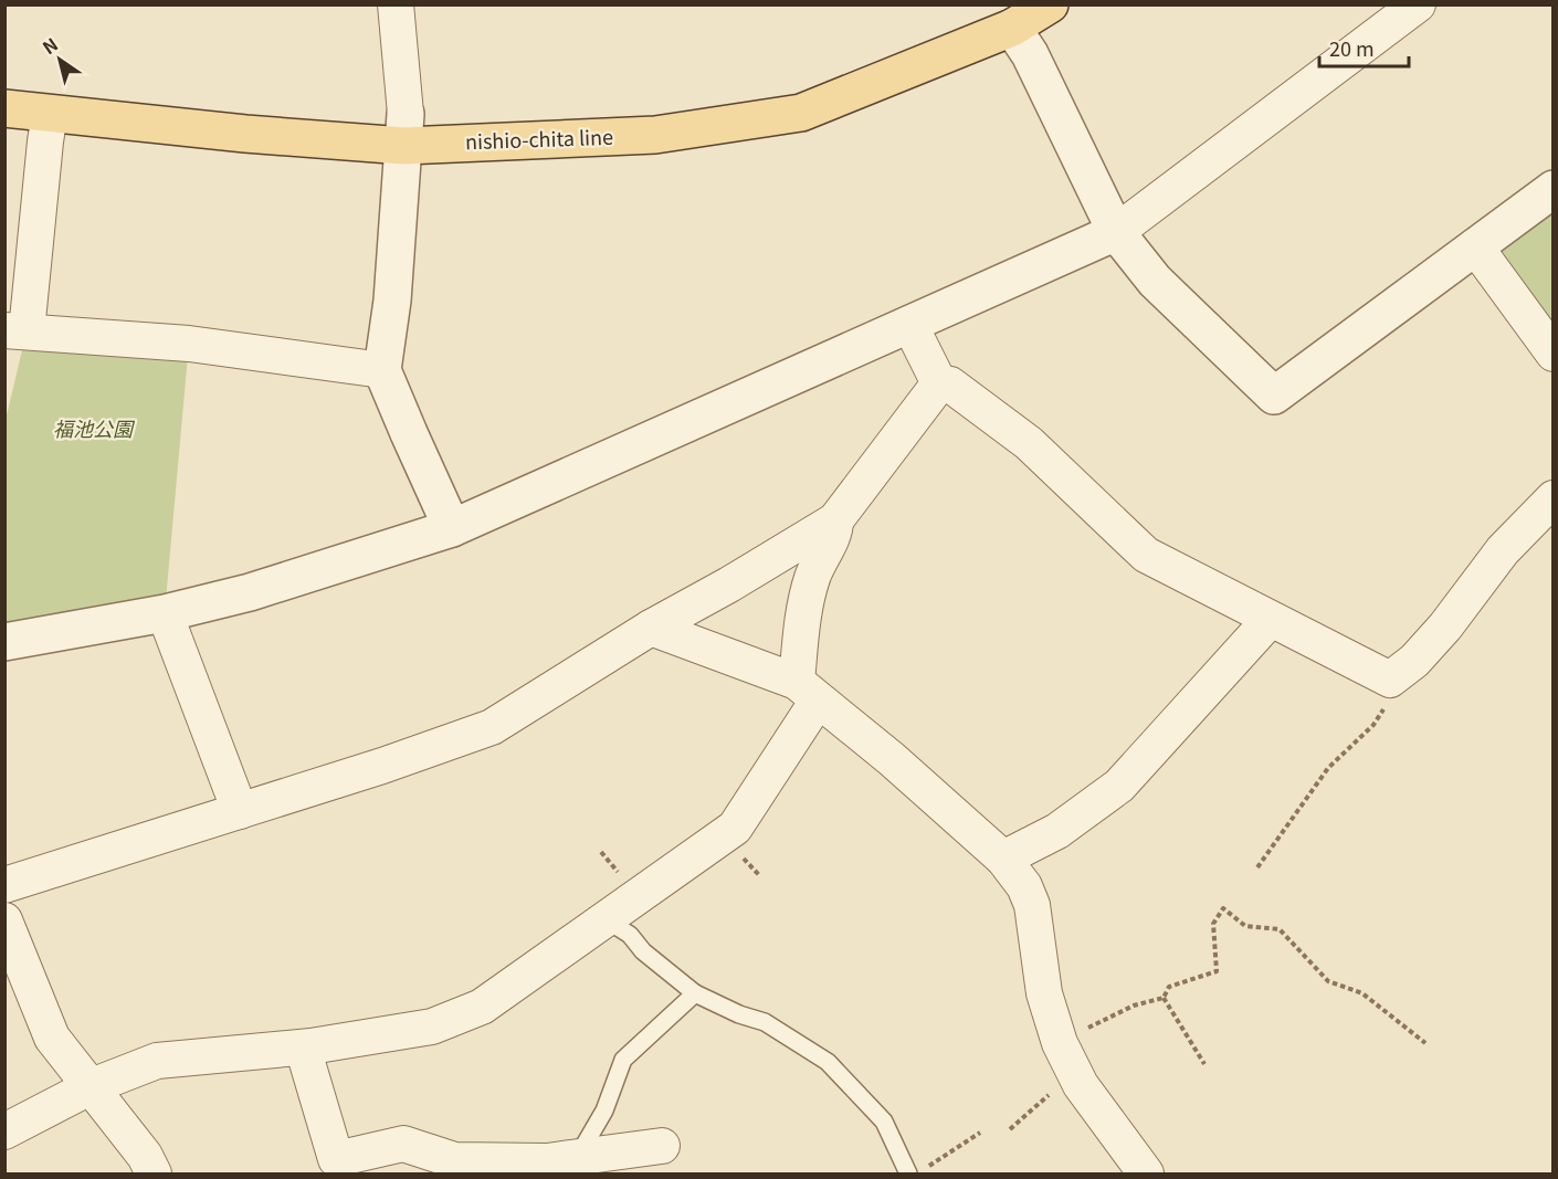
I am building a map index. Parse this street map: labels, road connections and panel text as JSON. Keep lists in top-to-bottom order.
{
  "streets": {
    "main road": ["nishio-chita line"]
  },
  "parks": ["福池公園"],
  "scale_bar": "20 m",
  "north": "top left"
}
